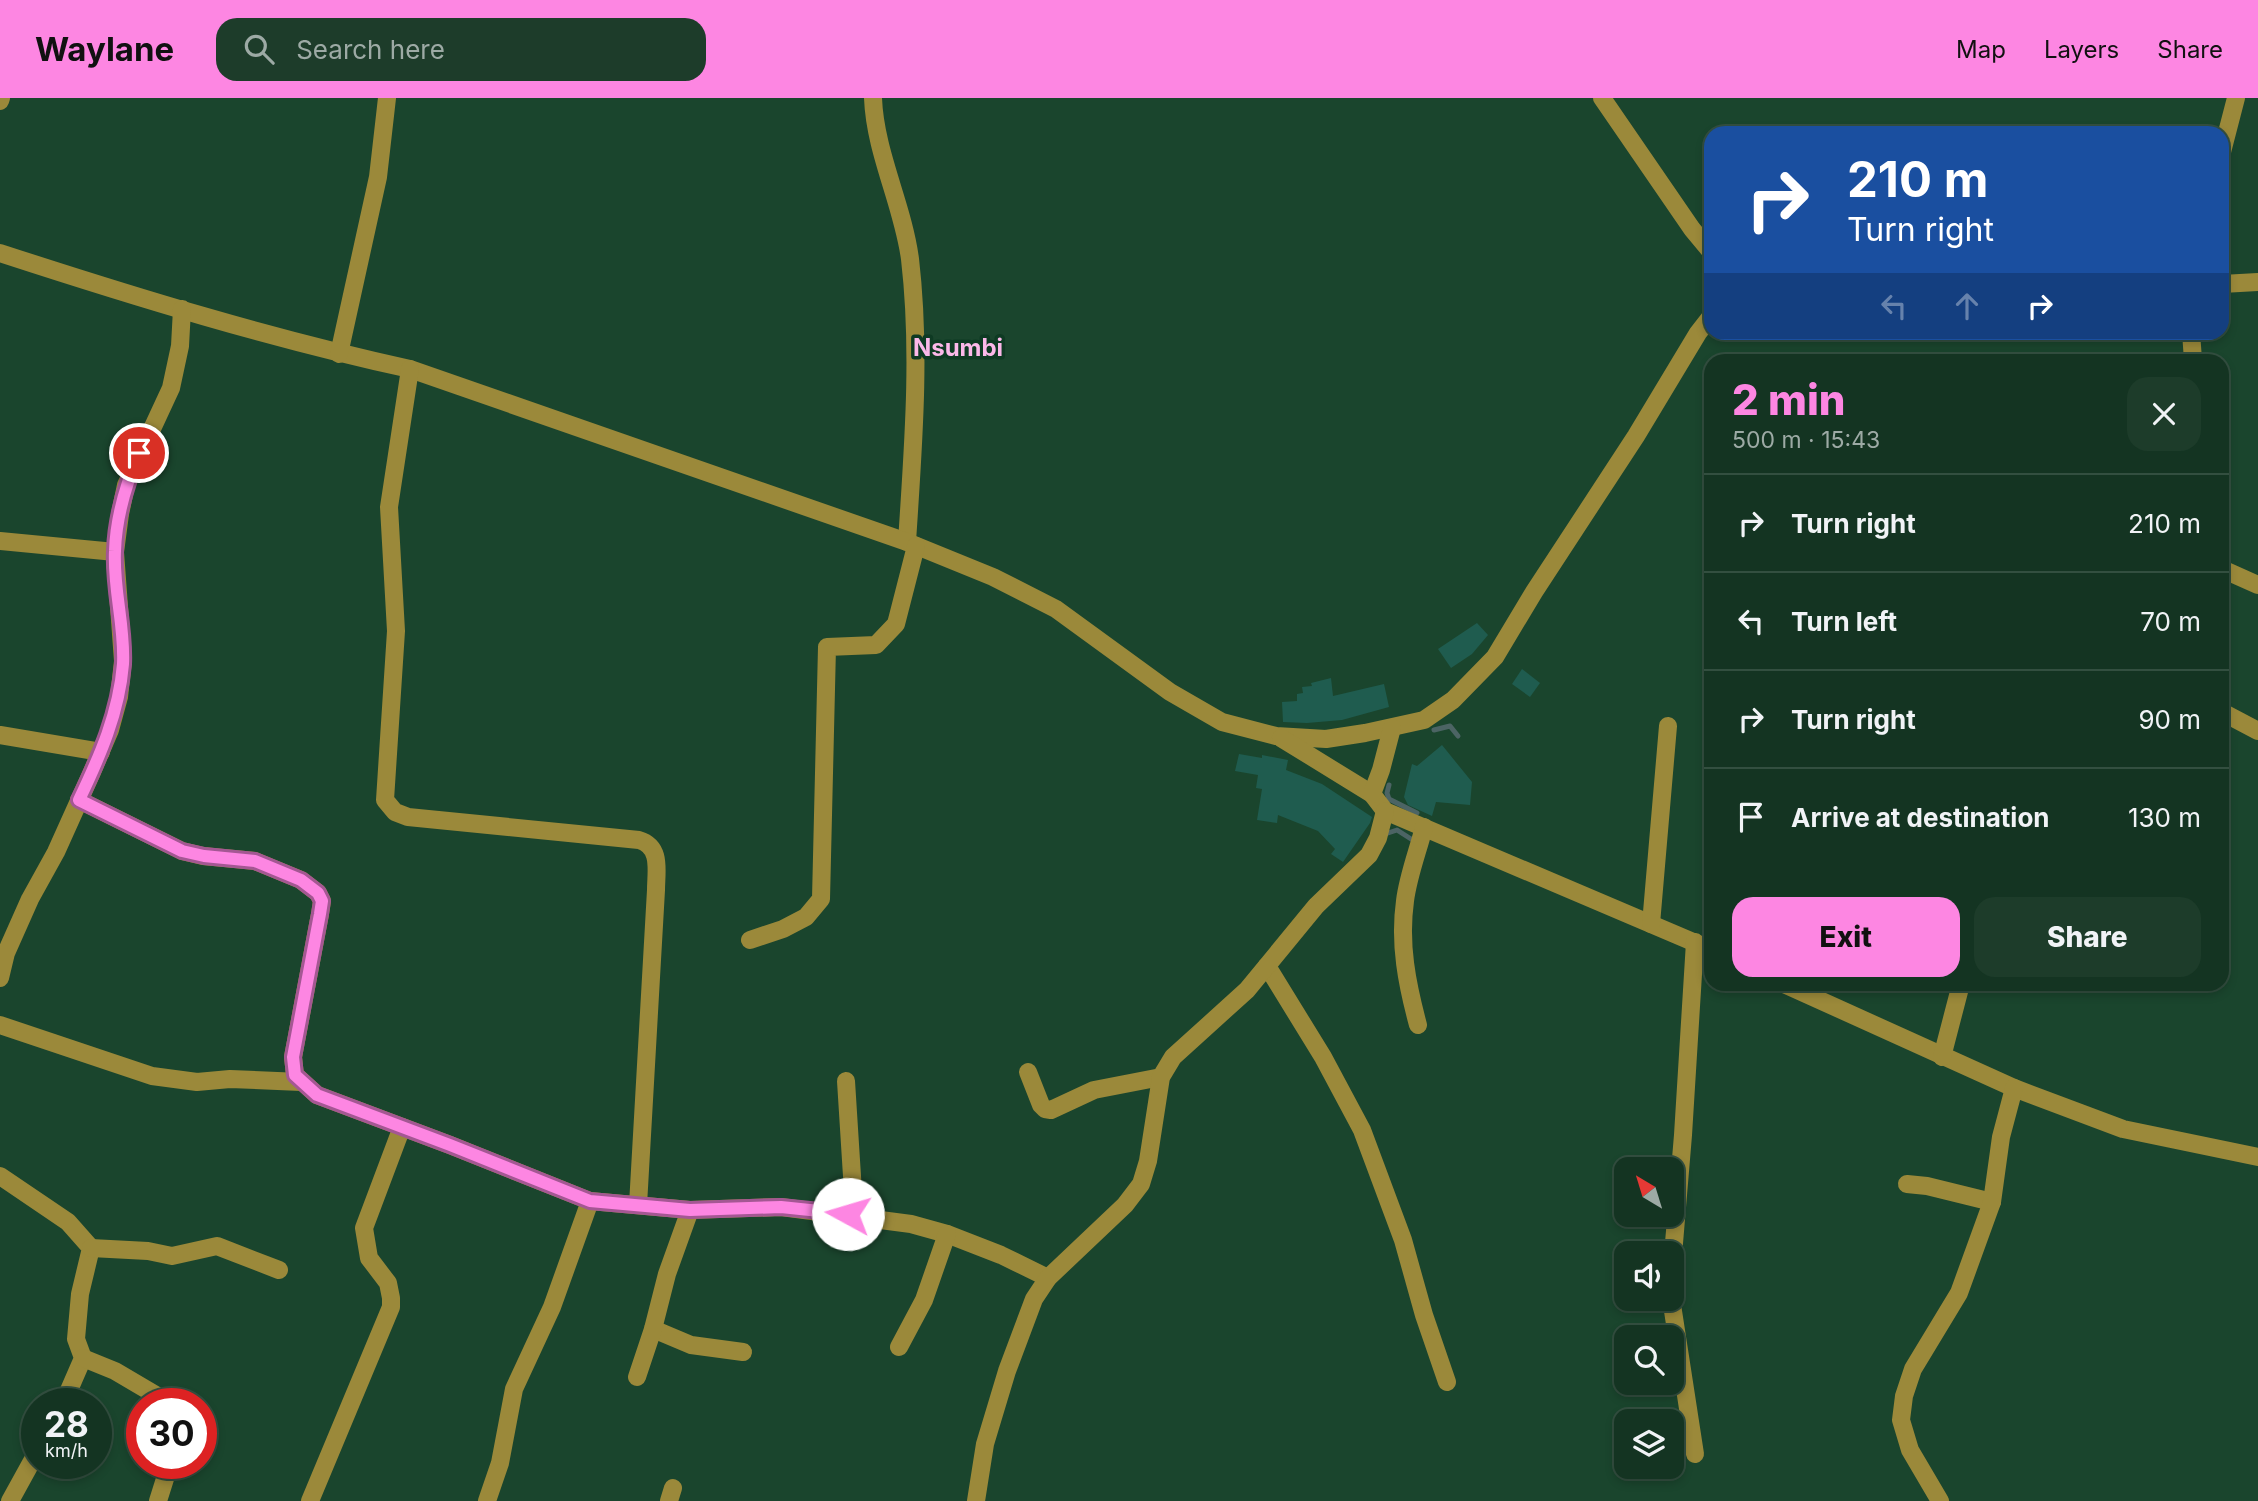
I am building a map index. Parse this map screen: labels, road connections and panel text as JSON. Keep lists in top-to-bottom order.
{
  "districts": ["Nsumbi"],
  "north": "top left",
  "page": {
    "header": "Waylane",
    "search": "Search here",
    "nav": ["Map", "Layers", "Share"],
    "turn": ["210 m", "Turn right"],
    "heading": ["2 min", "500 m · 15:43"],
    "list": [
      {
        "name": "Turn right",
        "value": "210 m"
      },
      {
        "name": "Turn left",
        "value": "70 m"
      },
      {
        "name": "Turn right",
        "value": "90 m"
      },
      {
        "name": "Arrive at destination",
        "value": "130 m"
      }
    ],
    "buttons": ["Exit", "Share"],
    "speed": "28 km/h",
    "limit": "30"
  }
}
